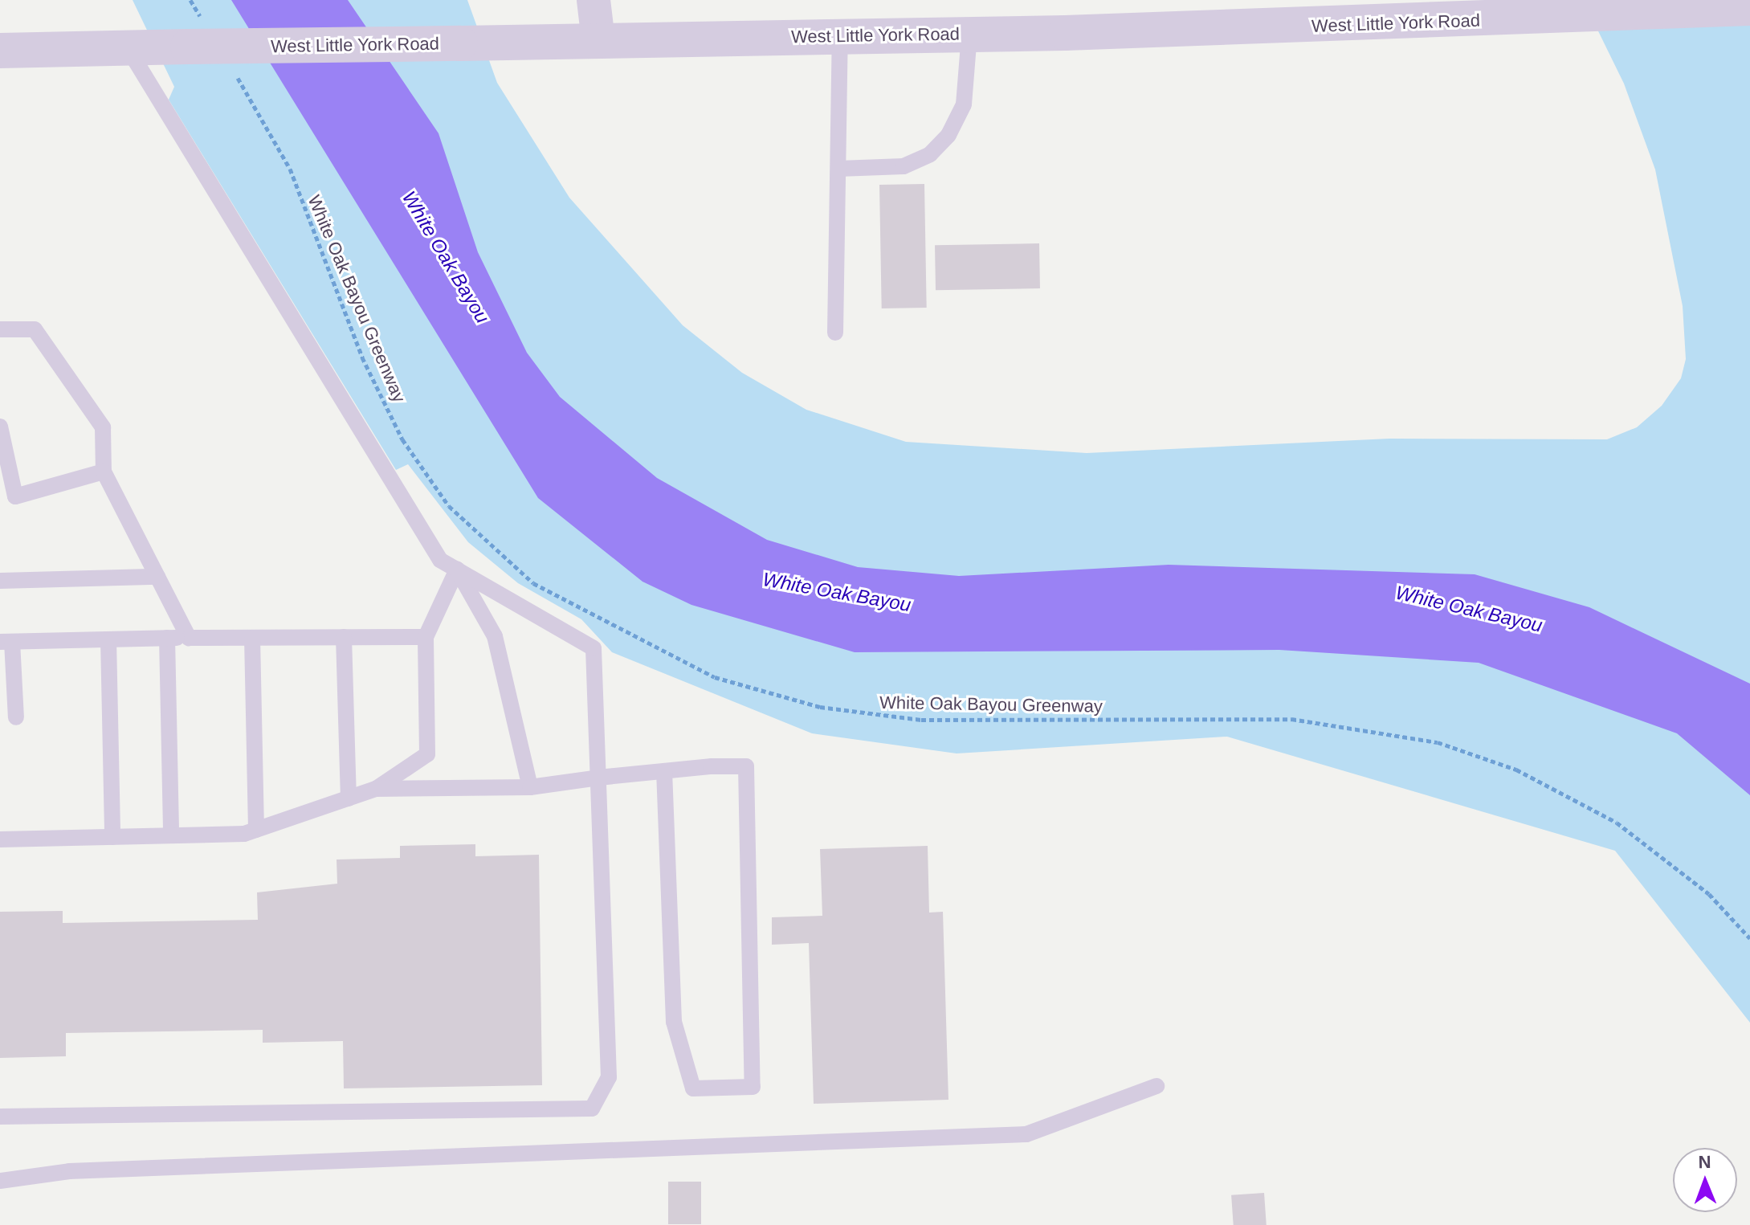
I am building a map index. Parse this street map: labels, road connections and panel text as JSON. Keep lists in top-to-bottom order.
{
  "streets": {
    "street": ["West Little York Road"],
    "path": ["White Oak Bayou Greenway"]
  },
  "water": ["White Oak Bayou"],
  "north": "top"
}
